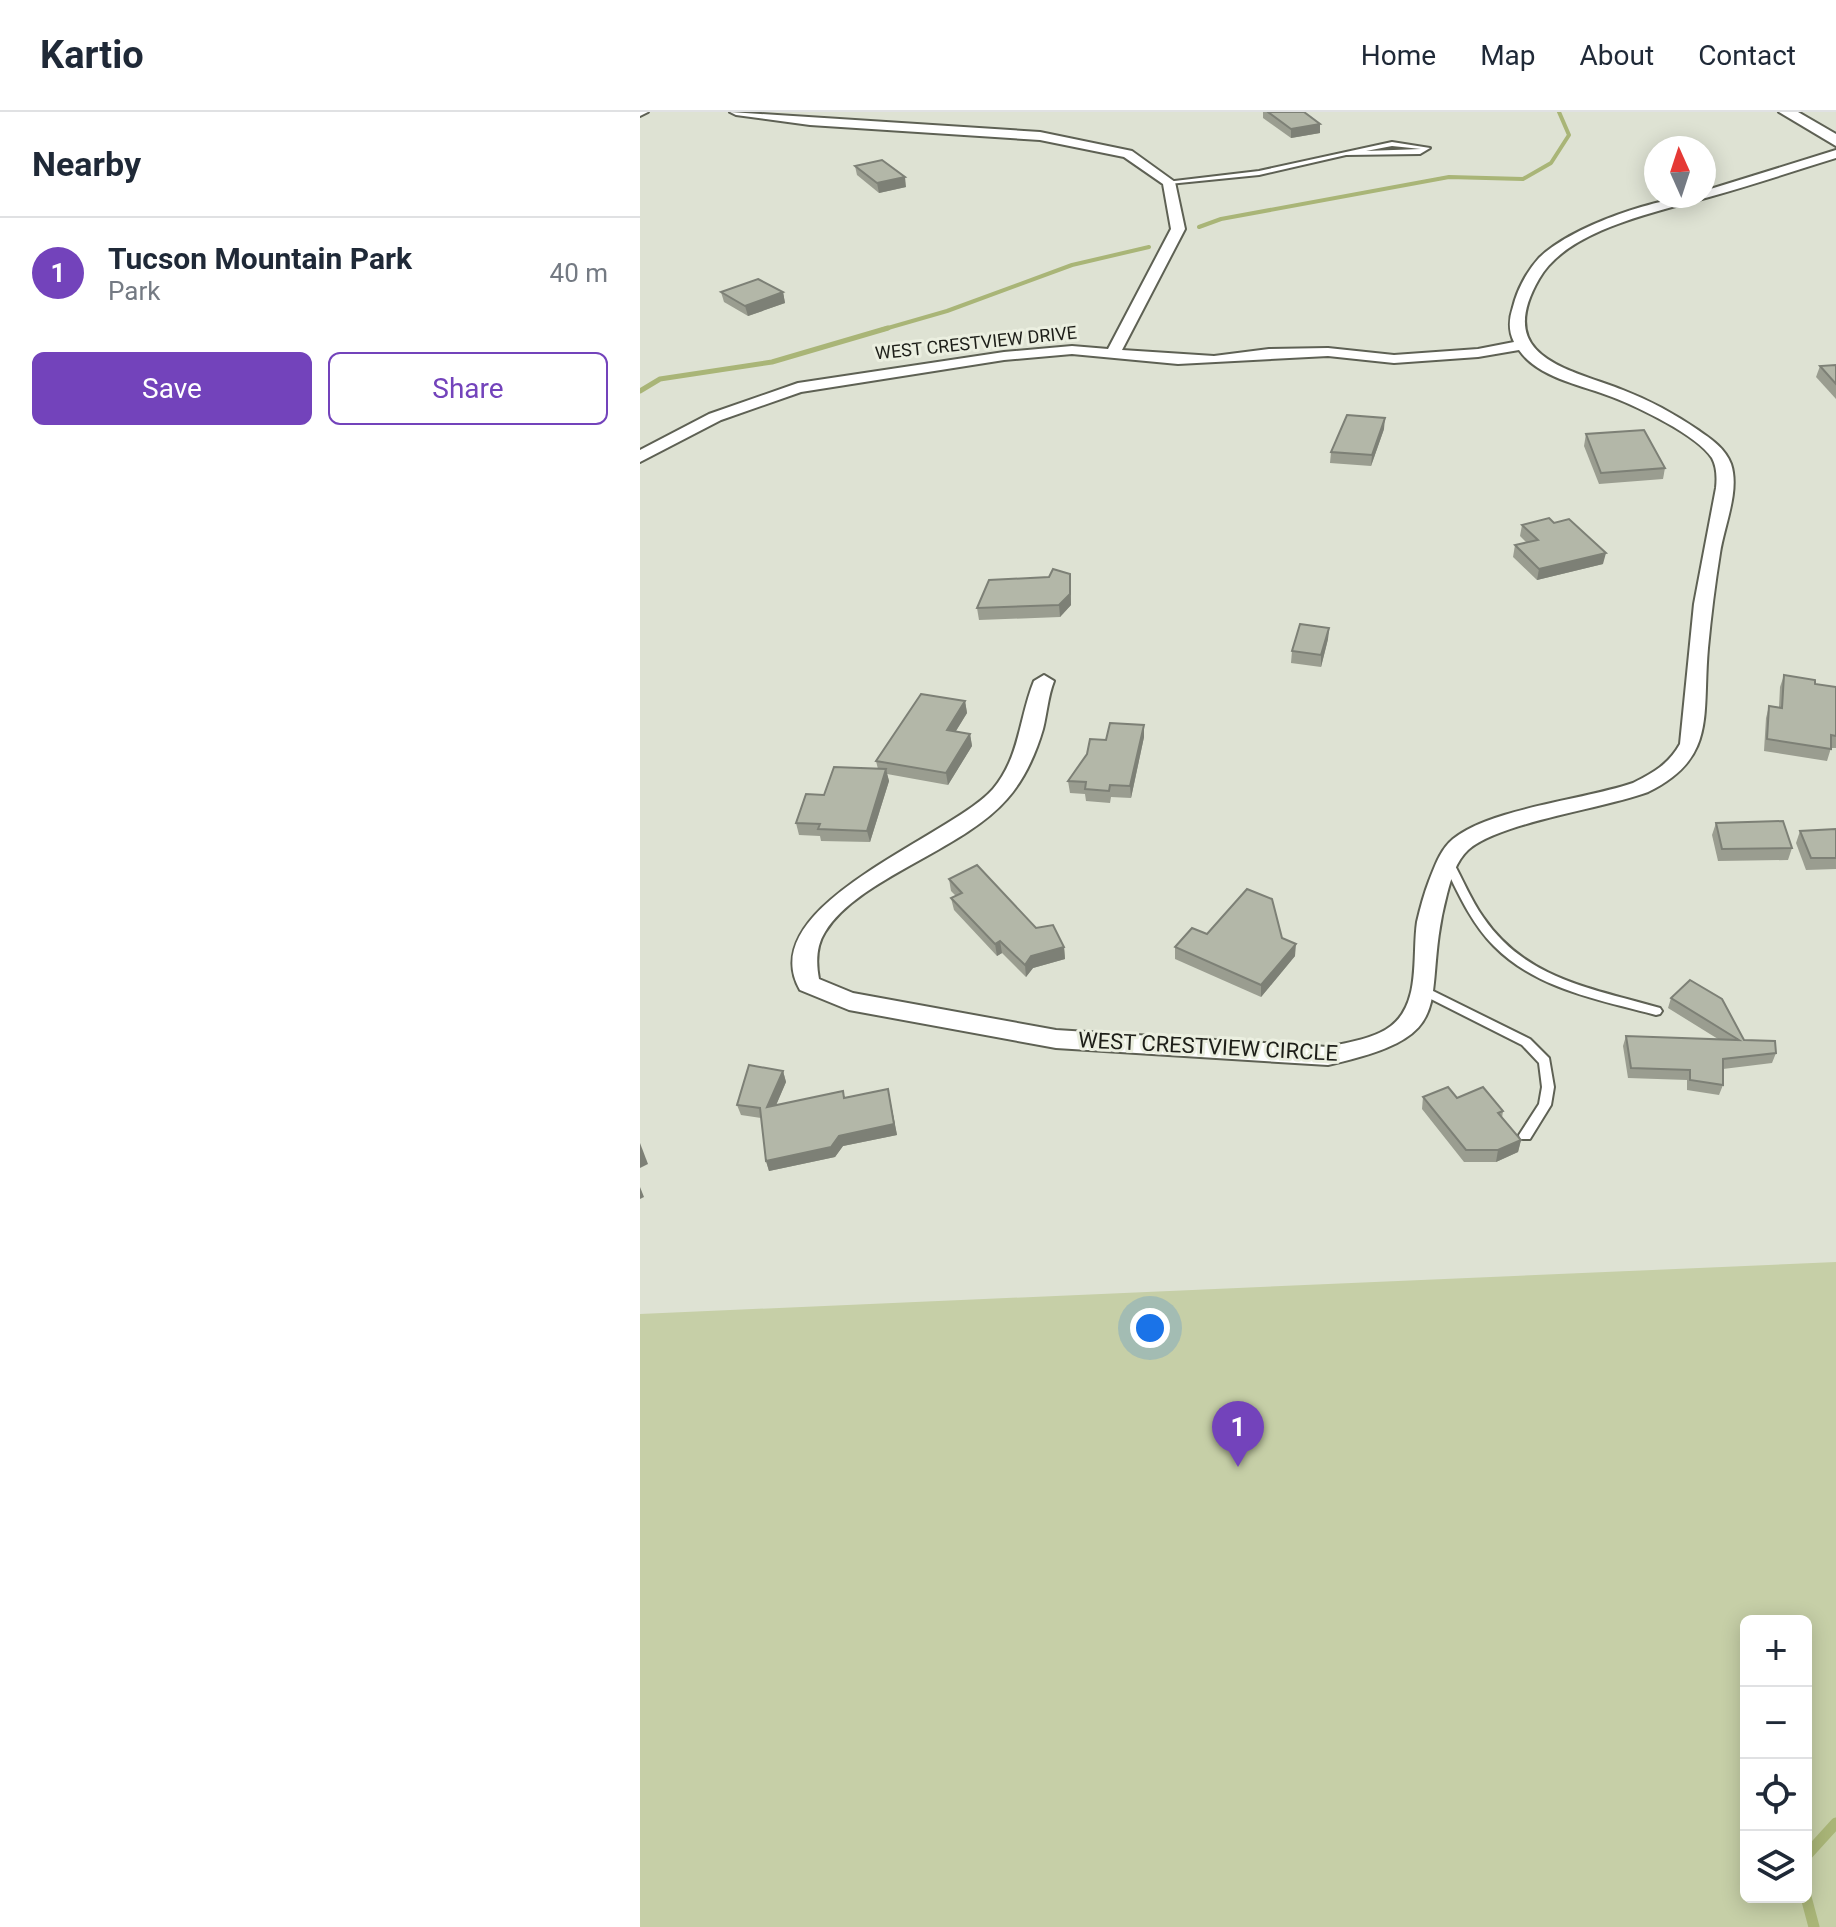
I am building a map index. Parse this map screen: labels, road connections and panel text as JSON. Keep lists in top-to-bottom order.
{
  "streets": {
    "street": ["WEST CRESTVIEW DRIVE", "WEST CRESTVIEW CIRCLE"]
  },
  "crossings": [
    ["WEST CRESTVIEW DRIVE", "WEST CRESTVIEW CIRCLE"]
  ],
  "north": "top",
  "page": {
    "header": "Kartio",
    "nav": [
      "Home",
      "Map",
      "About",
      "Contact"
    ],
    "heading": "Nearby",
    "list": [
      {
        "mark": "1",
        "name": "Tucson Mountain Park",
        "note": "Park",
        "value": "40 m"
      }
    ],
    "buttons": ["Save", "Share"],
    "pins": "1",
    "map_buttons": ["+", "−"]
  }
}
